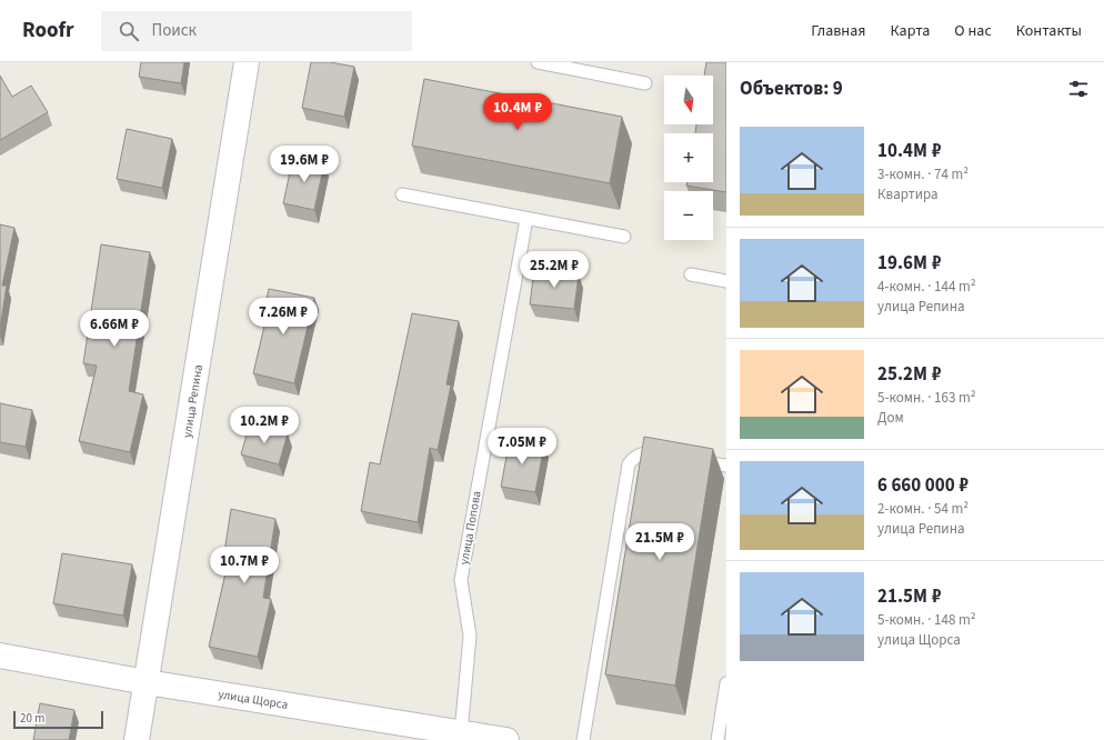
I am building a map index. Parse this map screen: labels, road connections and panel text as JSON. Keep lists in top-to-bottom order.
{
  "streets": {
    "street": ["улица Репина", "улица Щорса"],
    "lane": ["улица Попова"]
  },
  "crossings": [
    ["улица Репина", "улица Щорса"],
    ["улица Попова", "улица Щорса"]
  ],
  "scale_bar": "20 m",
  "north": "bottom",
  "page": {
    "header": "Roofr",
    "search": "Поиск",
    "nav": [
      "Главная",
      "Карта",
      "О нас",
      "Контакты"
    ],
    "heading": "Объектов: 9",
    "map_buttons": ["+", "−"],
    "price": [
      "10.4M ₽",
      "19.6M ₽",
      "25.2M ₽",
      "7.26M ₽",
      "6.66M ₽",
      "10.2M ₽",
      "7.05M ₽",
      "21.5M ₽",
      "10.7M ₽"
    ],
    "list": [
      {
        "name": "10.4M ₽",
        "note": "3-комн. · 74 m² · Квартира"
      },
      {
        "name": "19.6M ₽",
        "note": "4-комн. · 144 m² · улица Репина"
      },
      {
        "name": "25.2M ₽",
        "note": "5-комн. · 163 m² · Дом"
      },
      {
        "name": "6 660 000 ₽",
        "note": "2-комн. · 54 m² · улица Репина"
      },
      {
        "name": "21.5M ₽",
        "note": "5-комн. · 148 m² · улица Щорса"
      }
    ],
    "scale": "20 m"
  }
}
